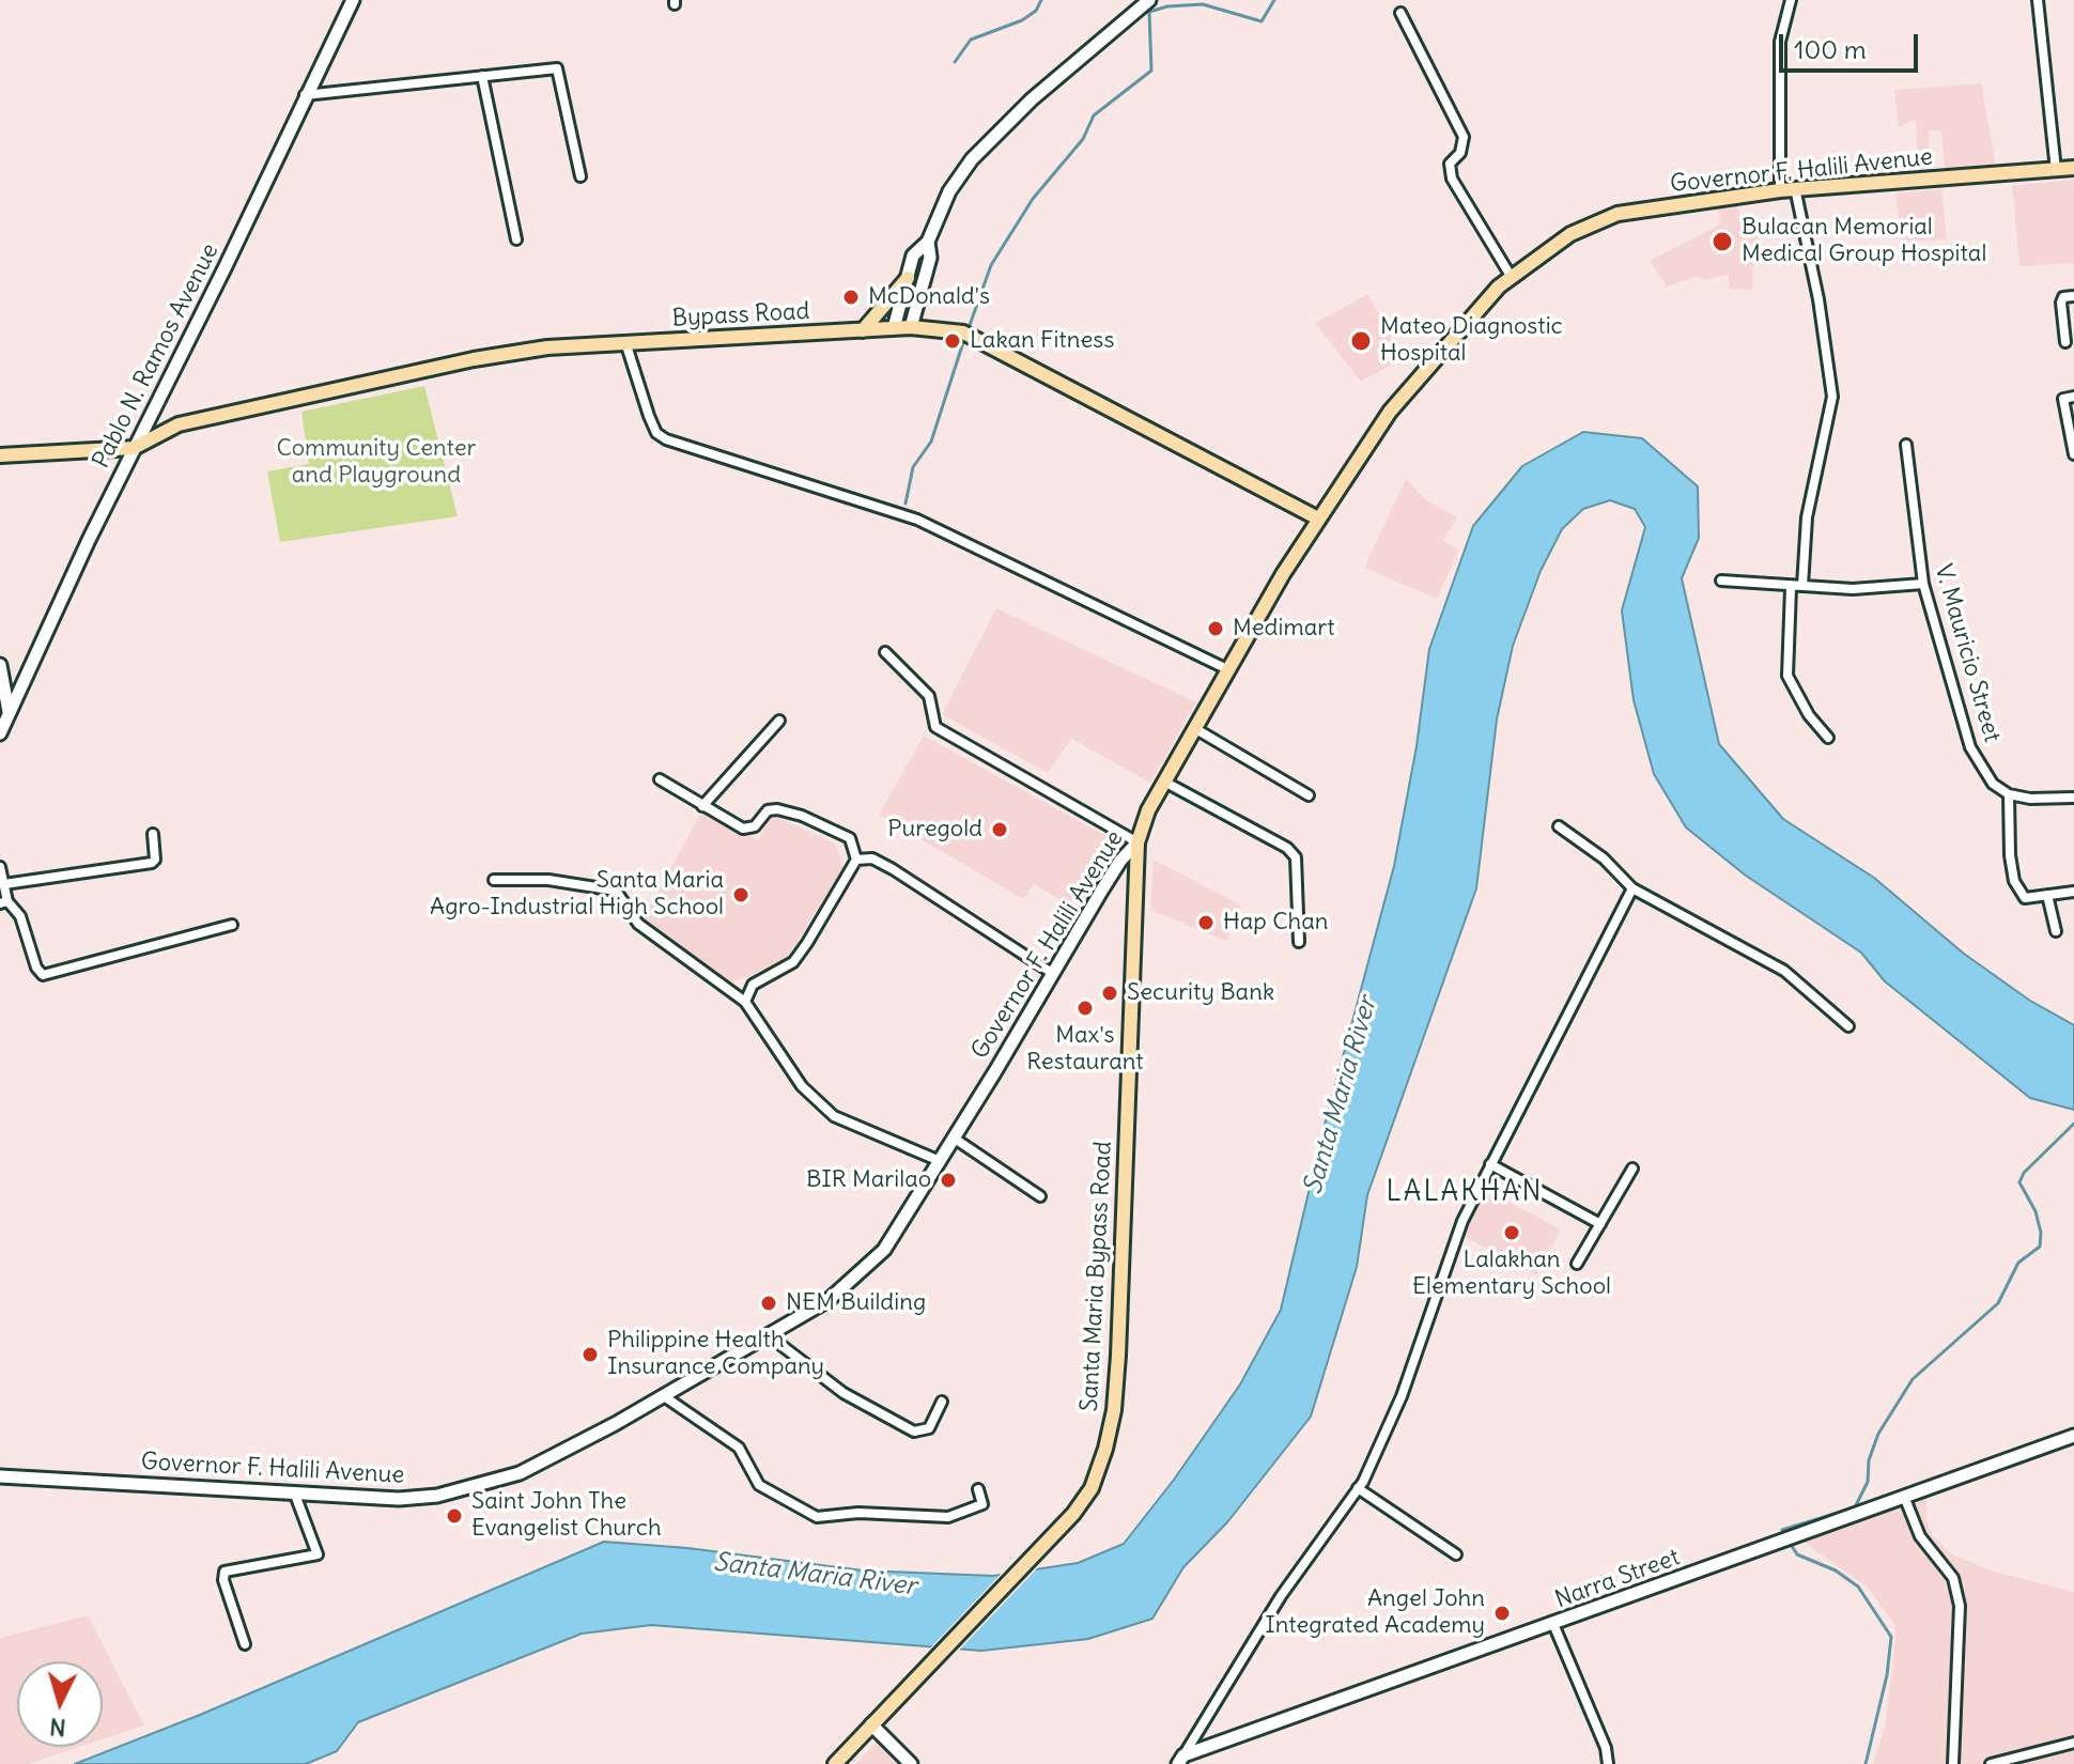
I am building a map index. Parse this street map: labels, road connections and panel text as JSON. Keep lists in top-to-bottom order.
{
  "streets": {
    "main road": [
      "Governor F. Halili Avenue",
      "Bypass Road",
      "Pablo N. Ramos Avenue",
      "Santa Maria Bypass Road",
      "Narra Street"
    ],
    "street": ["V. Mauricio Street"]
  },
  "crossings": [
    ["Governor F. Halili Avenue", "Bypass Road"],
    ["Governor F. Halili Avenue", "Santa Maria Bypass Road"],
    ["Bypass Road", "Pablo N. Ramos Avenue"]
  ],
  "districts": ["LALAKHAN"],
  "water": ["Santa Maria River"],
  "parks": ["Community Center and Playground"],
  "places": [
    "Bulacan Memorial Medical Group Hospital",
    "McDonald's",
    "Lakan Fitness",
    "Mateo Diagnostic Hospital",
    "Medimart",
    "Puregold",
    "Santa Maria Agro-Industrial High School",
    "Hap Chan",
    "Security Bank",
    "Max's Restaurant",
    "BIR Marilao",
    "Lalakhan Elementary School",
    "NEM Building",
    "Philippine Health Insurance Company",
    "Saint John The Evangelist Church",
    "Angel John Integrated Academy"
  ],
  "scale_bar": "100 m",
  "north": "bottom"
}
